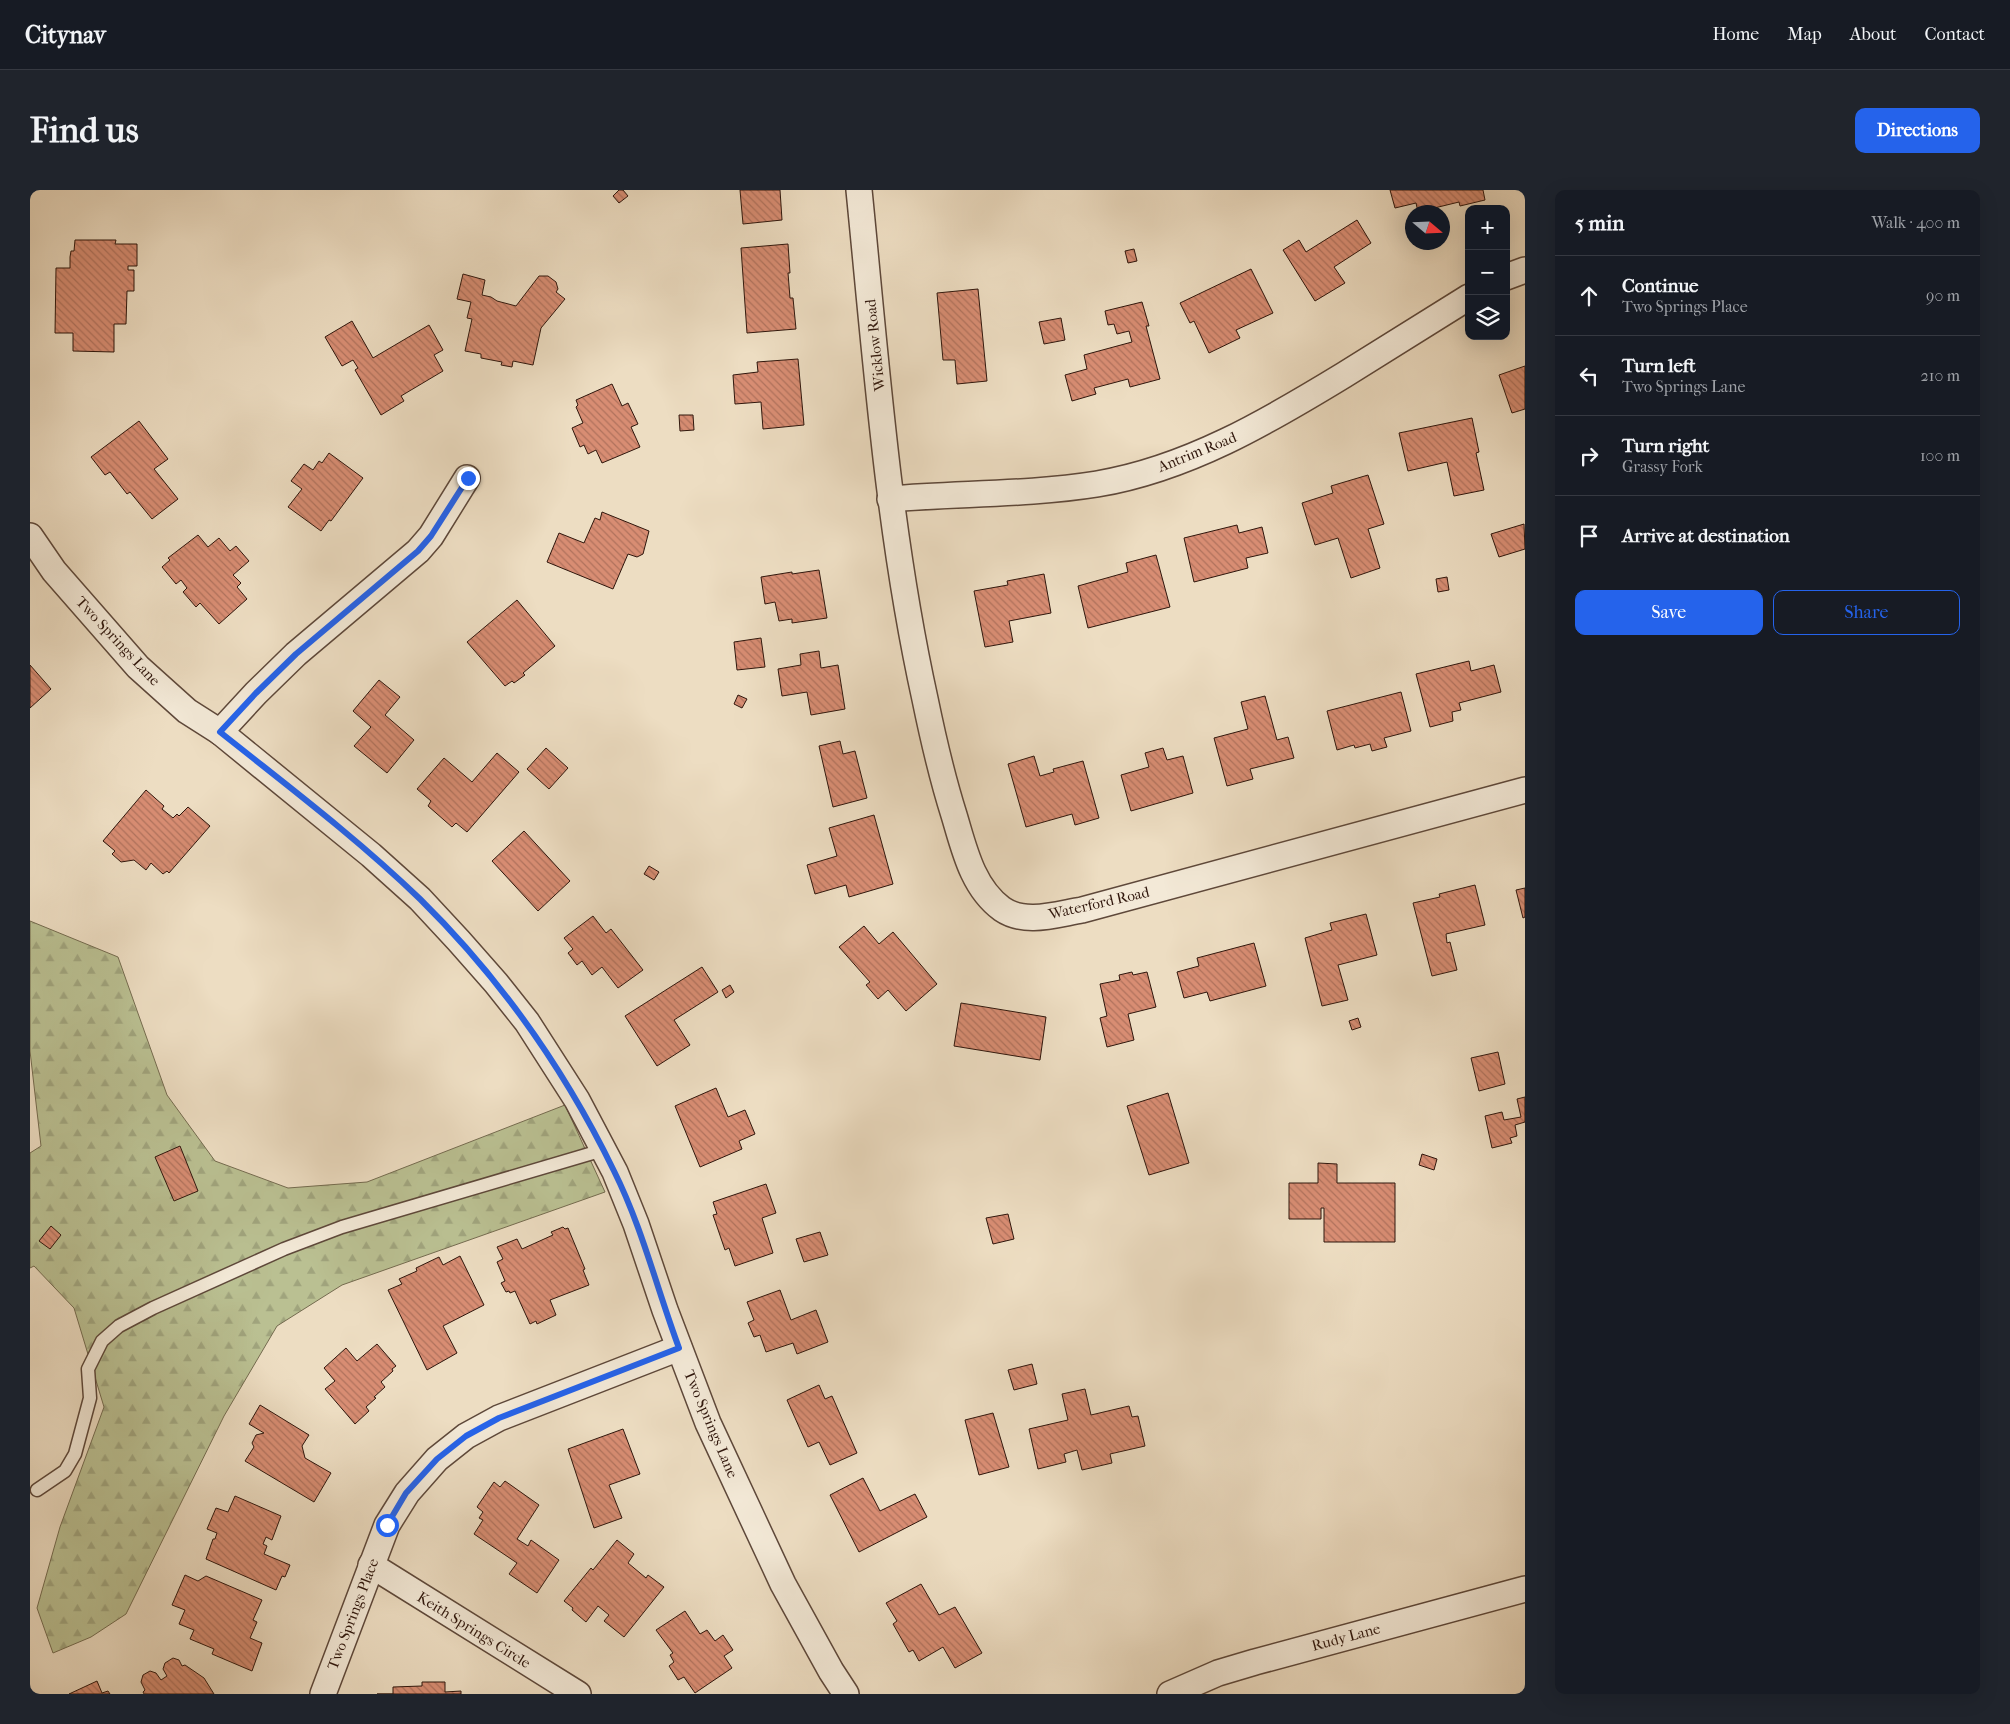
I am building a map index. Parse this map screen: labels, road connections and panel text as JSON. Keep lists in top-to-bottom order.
{
  "streets": {
    "street": [
      "Wicklow Road",
      "Antrim Road",
      "Two Springs Lane",
      "Waterford Road",
      "Two Springs Place",
      "Keith Springs Circle",
      "Rudy Lane"
    ]
  },
  "crossings": [
    ["Wicklow Road", "Antrim Road"],
    ["Wicklow Road", "Waterford Road"],
    ["Antrim Road", "Waterford Road"],
    ["Two Springs Lane", "Two Springs Place"],
    ["Two Springs Place", "Keith Springs Circle"]
  ],
  "north": "right",
  "page": {
    "header": "Citynav",
    "nav": [
      "Home",
      "Map",
      "About",
      "Contact"
    ],
    "buttons": [
      "Directions",
      ["Save", "Share"]
    ],
    "title": "Find us",
    "heading": ["5 min", "Walk · 400 m"],
    "map_buttons": ["+", "−"],
    "list": [
      ["Continue", "Two Springs Place", "90 m"],
      ["Turn left", "Two Springs Lane", "210 m"],
      ["Turn right", "Grassy Fork", "100 m"],
      "Arrive at destination"
    ]
  }
}
